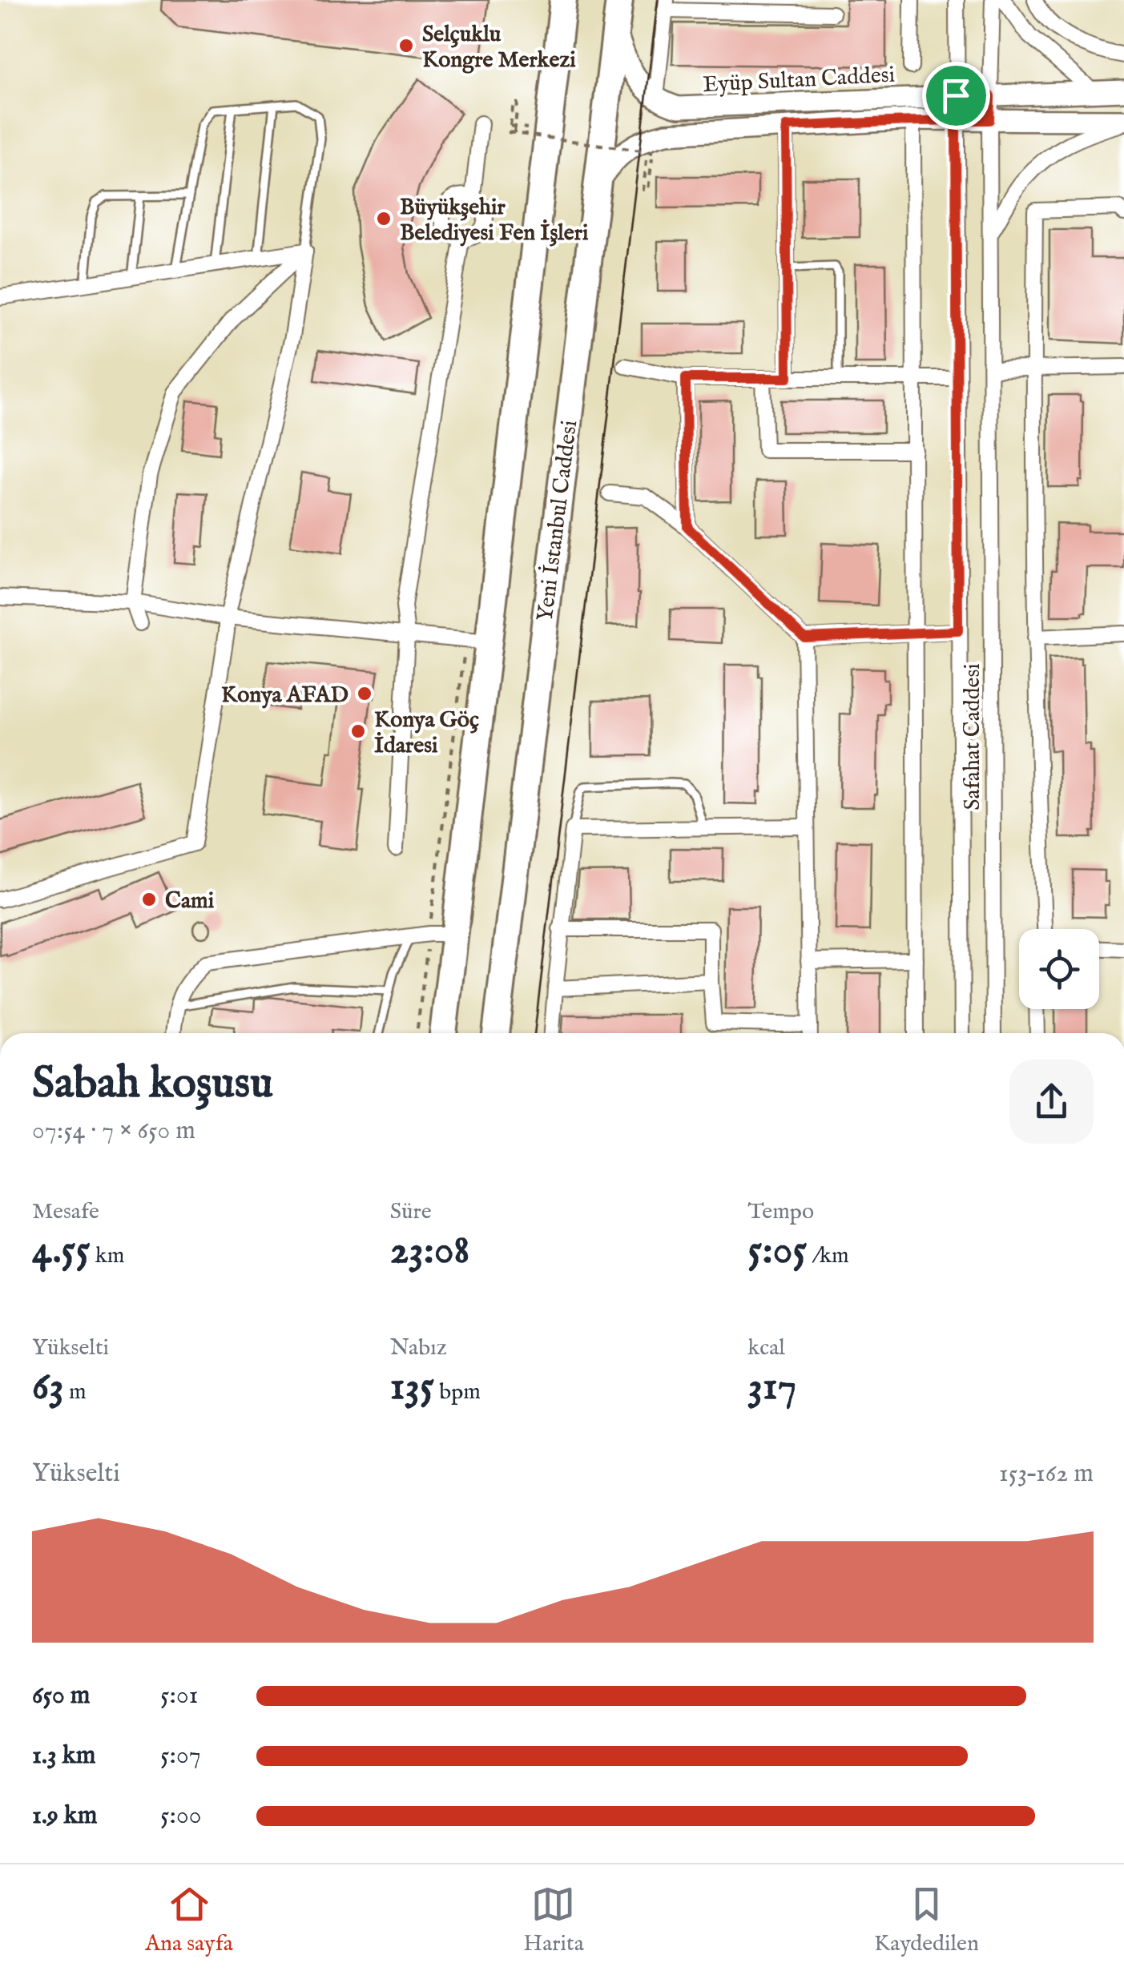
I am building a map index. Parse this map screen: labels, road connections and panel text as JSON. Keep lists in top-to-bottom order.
{
  "streets": {
    "highway": ["Yeni İstanbul Caddesi"],
    "main road": ["Eyüp Sultan Caddesi"],
    "street": ["Safahat Caddesi"]
  },
  "crossings": [
    ["Eyüp Sultan Caddesi", "Safahat Caddesi"]
  ],
  "places": [
    "Selçuklu Kongre Merkezi",
    "Büyükşehir Belediyesi Fen İşleri",
    "Konya AFAD",
    "Konya Göç İdaresi",
    "Cami"
  ],
  "page": {
    "heading": ["Sabah koşusu", "07:54 · 7 × 650 m"],
    "stats": [
      ["Mesafe", "4.55 km"],
      ["Süre", "23:08"],
      ["Tempo", "5:05 /km"],
      ["Yükselti", "63 m"],
      ["Nabız", "135 bpm"],
      ["kcal", "317"]
    ],
    "chart": ["Yükselti", "153–162 m"],
    "list": [
      {
        "name": "650 m",
        "note": "5:01"
      },
      {
        "name": "1.3 km",
        "note": "5:07"
      },
      {
        "name": "1.9 km",
        "note": "5:00"
      }
    ],
    "tabs": ["Ana sayfa", "Harita", "Kaydedilen"]
  }
}
